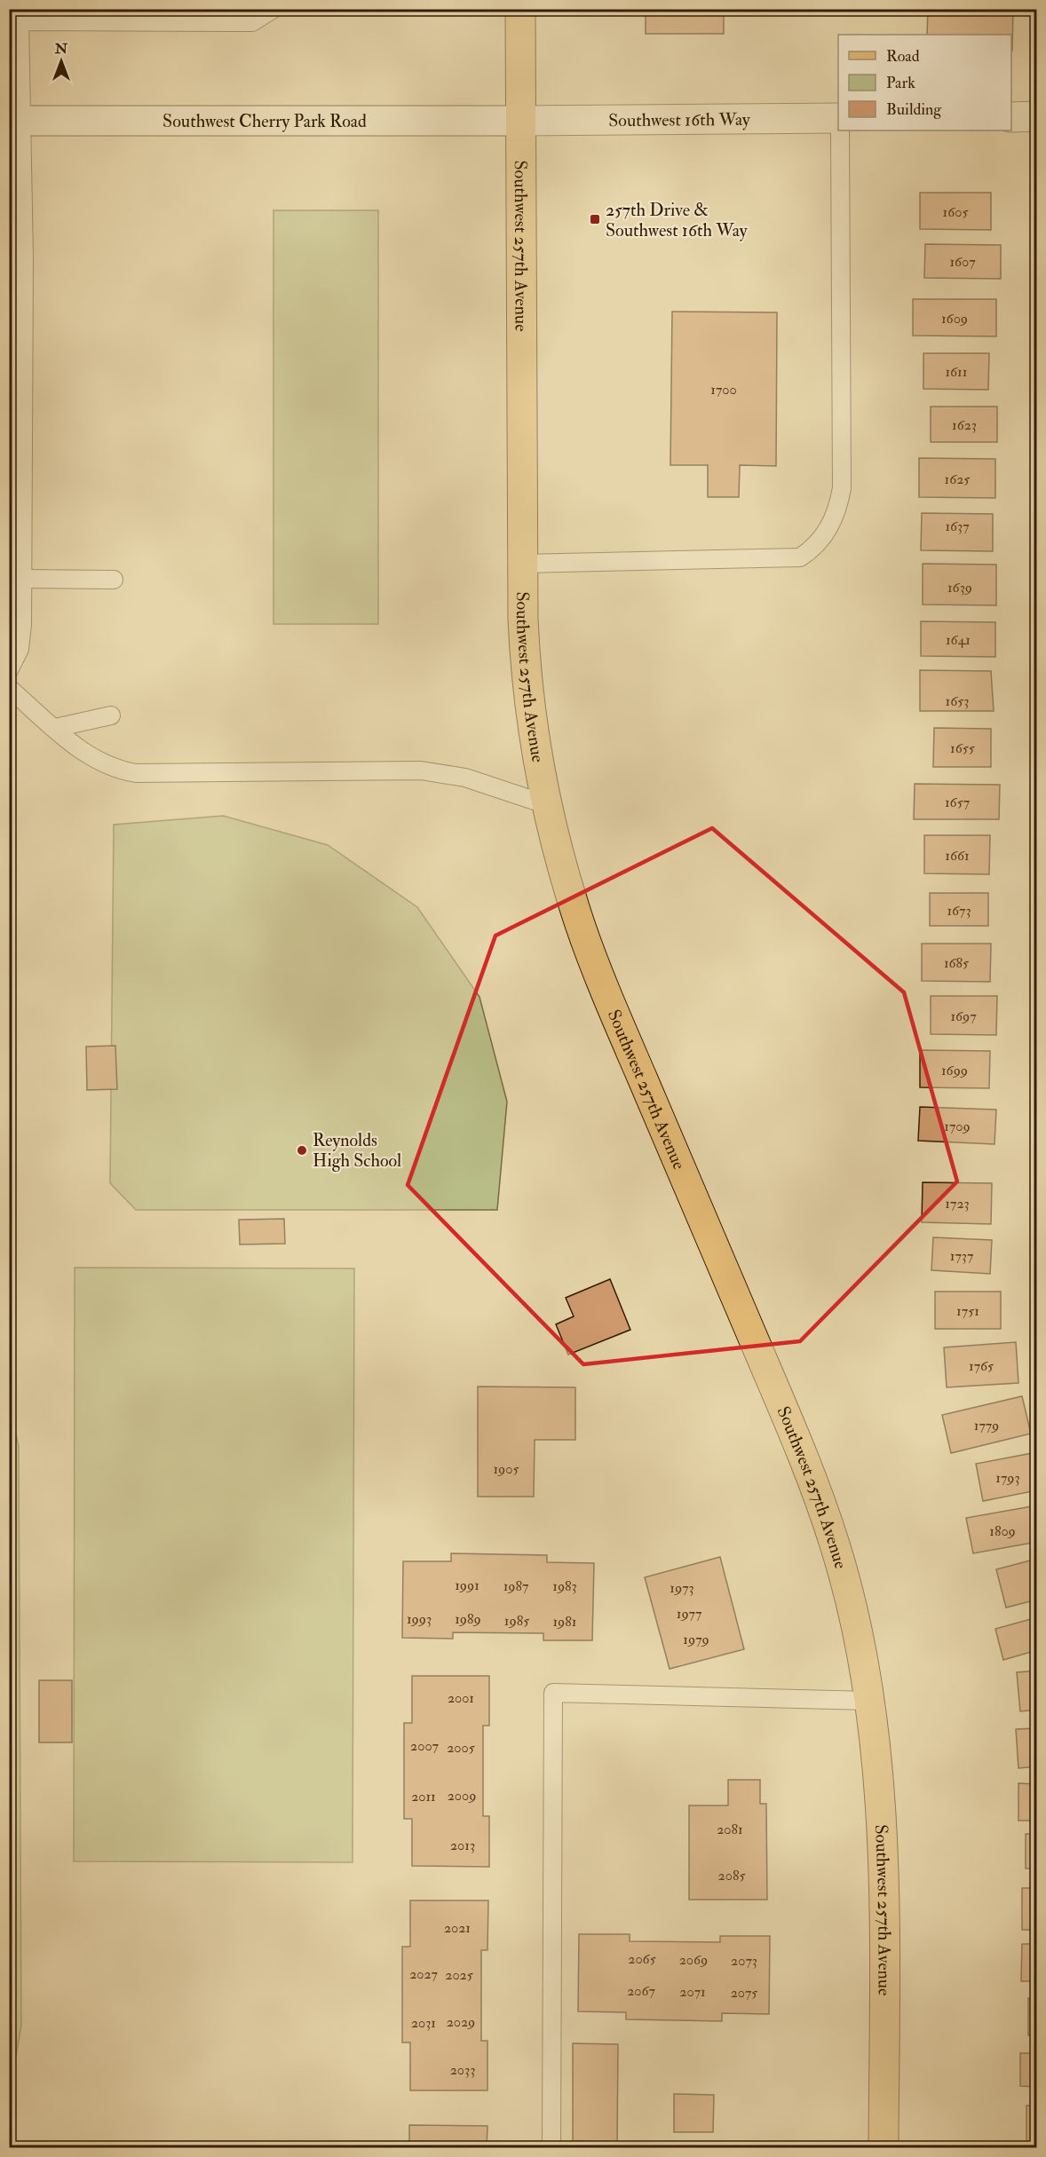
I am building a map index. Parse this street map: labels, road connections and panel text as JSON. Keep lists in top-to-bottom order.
{
  "streets": {
    "main road": ["Southwest 16th Way", "Southwest Cherry Park Road", "Southwest 257th Avenue"]
  },
  "crossings": [
    ["Southwest 16th Way", "Southwest Cherry Park Road"],
    ["Southwest 16th Way", "Southwest 257th Avenue"],
    ["Southwest Cherry Park Road", "Southwest 257th Avenue"]
  ],
  "places": {
    "transit": ["257th Drive & Southwest 16th Way"],
    "other": ["Reynolds High School"]
  },
  "house_numbers": [
    "1605",
    "1607",
    "1609",
    "1611",
    "1700",
    "1623",
    "1625",
    "1637",
    "1639",
    "1641",
    "1653",
    "1655",
    "1657",
    "1661",
    "1673",
    "1685",
    "1697",
    "1699",
    "1709",
    "1723",
    "1737",
    "1751",
    "1765",
    "1779",
    "1905",
    "1793",
    "1809",
    "1991",
    "1987",
    "1983",
    "1973",
    "1977",
    "1993",
    "1989",
    "1985",
    "1981",
    "1979",
    "2001",
    "2007",
    "2005",
    "2009",
    "2011",
    "2081",
    "2013",
    "2085",
    "2021",
    "2065",
    "2069",
    "2073",
    "2027",
    "2025",
    "2067",
    "2071",
    "2075",
    "2029",
    "2031",
    "2033"
  ],
  "legend": ["Road", "Park", "Building"],
  "north": "top"
}
